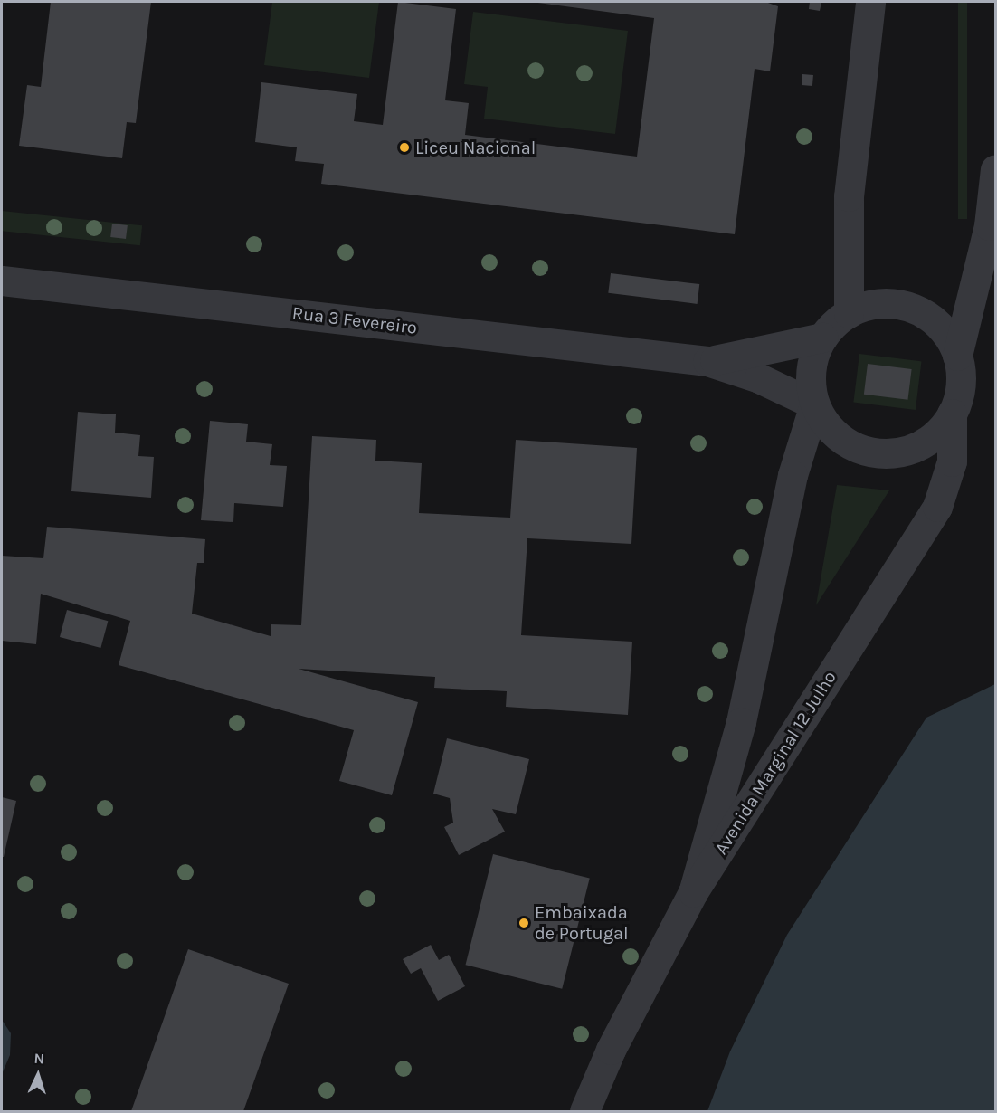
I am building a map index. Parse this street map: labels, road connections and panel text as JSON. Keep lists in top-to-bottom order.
{
  "streets": {
    "street": ["Rua 3 Fevereiro", "Avenida Marginal 12 Julho"]
  },
  "places": ["Liceu Nacional", "Embaixada de Portugal"],
  "north": "top"
}
